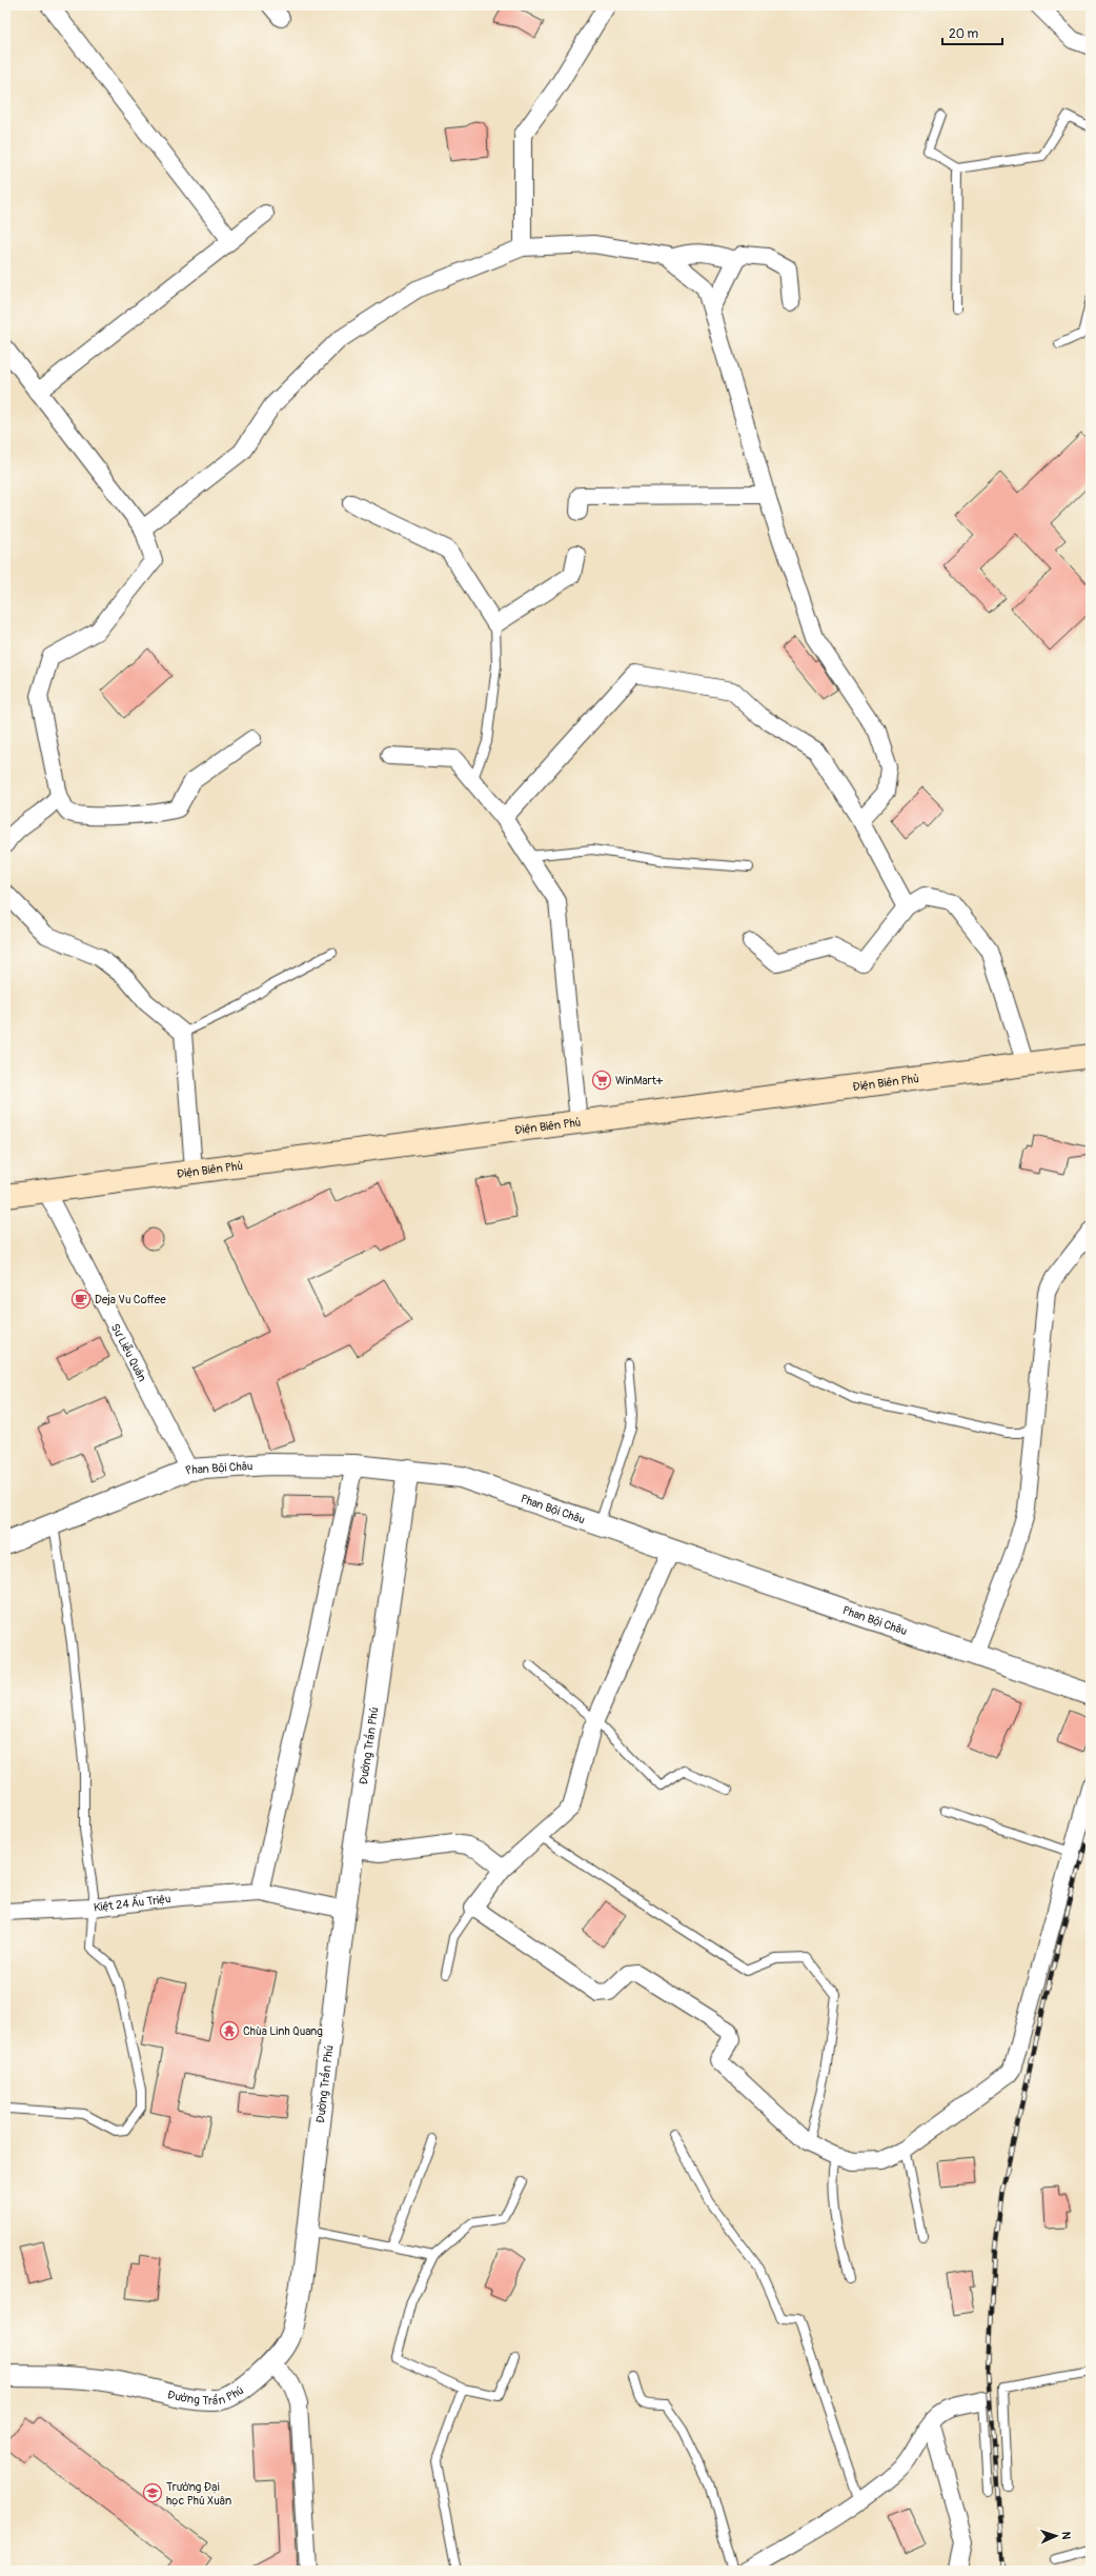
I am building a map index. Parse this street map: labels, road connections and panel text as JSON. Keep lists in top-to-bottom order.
{
  "streets": {
    "main road": ["Điện Biên Phủ"],
    "street": [
      "Sư Liễu Quán",
      "Phan Bội Châu",
      "Đường Trần Phú",
      "Kiệt 24 Ấu Triệu"
    ]
  },
  "crossings": [
    ["Điện Biên Phủ", "Sư Liễu Quán"],
    ["Sư Liễu Quán", "Phan Bội Châu"],
    ["Phan Bội Châu", "Đường Trần Phú"],
    ["Đường Trần Phú", "Kiệt 24 Ấu Triệu"]
  ],
  "places": {
    "supermarket": ["WinMart+"],
    "cafe": ["Deja Vu Coffee"],
    "temple": ["Chùa Linh Quang"],
    "school or university": ["Trường Đại học Phú Xuân"]
  },
  "scale_bar": "20 m",
  "north": "right"
}
